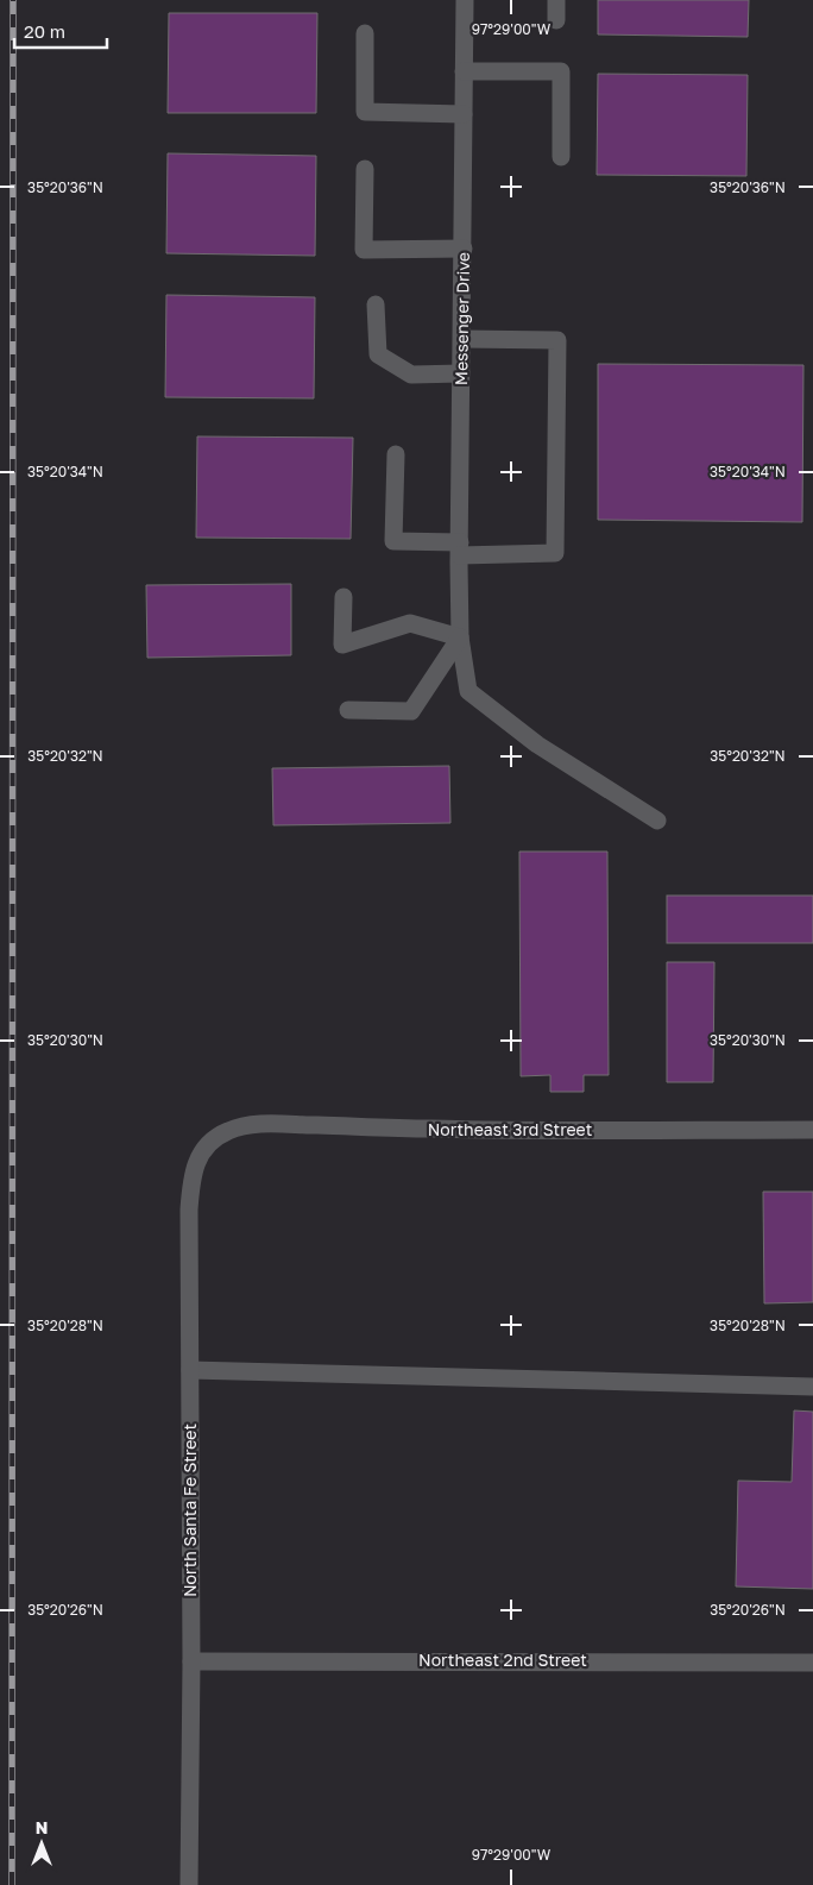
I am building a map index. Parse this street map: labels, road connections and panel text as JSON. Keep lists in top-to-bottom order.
{
  "streets": {
    "street": [
      "Messenger Drive",
      "Northeast 3rd Street",
      "North Santa Fe Street",
      "Northeast 2nd Street"
    ]
  },
  "crossings": [
    ["Northeast 3rd Street", "North Santa Fe Street"],
    ["North Santa Fe Street", "Northeast 2nd Street"]
  ],
  "scale_bar": "20 m",
  "north": "top",
  "coordinates": [
    "97°29'00\"W",
    "35°20'36\"N",
    "35°20'34\"N",
    "35°20'32\"N",
    "35°20'30\"N",
    "35°20'28\"N",
    "35°20'26\"N"
  ]
}
